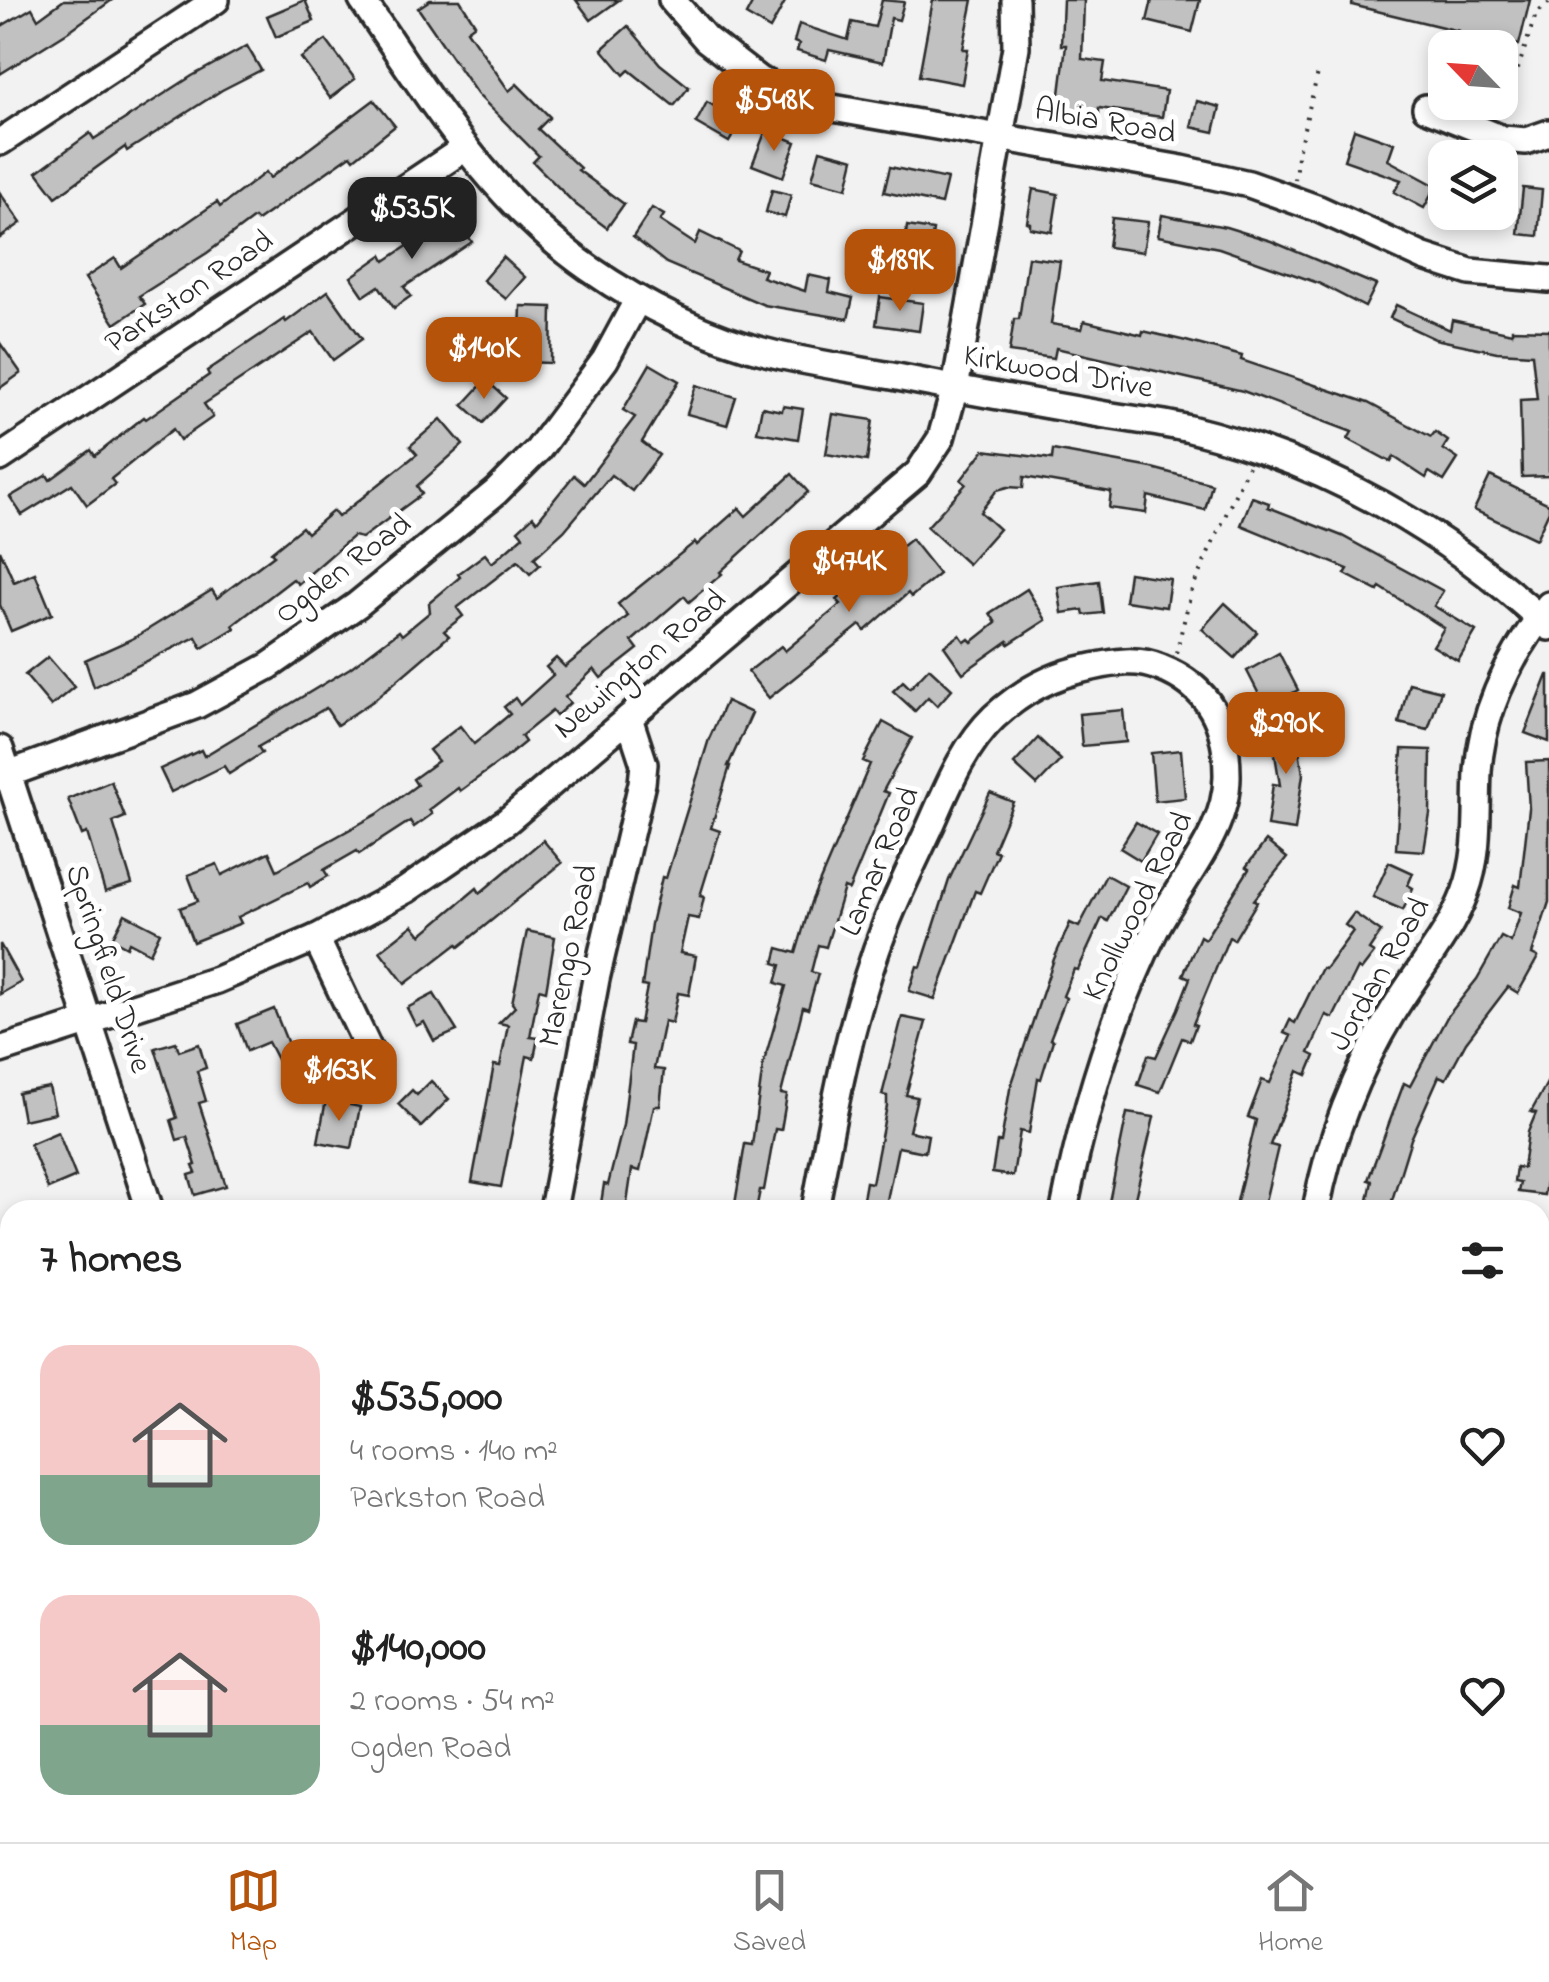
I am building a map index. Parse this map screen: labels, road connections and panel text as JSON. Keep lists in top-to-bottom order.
{
  "streets": {
    "street": [
      "Albia Road",
      "Parkston Road",
      "Kirkwood Drive",
      "Ogden Road",
      "Newington Road",
      "Lamar Road",
      "Knollwood Road",
      "Marengo Road",
      "Springfield Drive",
      "Jordan Road"
    ]
  },
  "crossings": [
    ["Albia Road", "Newington Road"],
    ["Parkston Road", "Kirkwood Drive"],
    ["Kirkwood Drive", "Ogden Road"],
    ["Kirkwood Drive", "Newington Road"],
    ["Kirkwood Drive", "Jordan Road"],
    ["Ogden Road", "Springfield Drive"],
    ["Newington Road", "Marengo Road"],
    ["Newington Road", "Springfield Drive"],
    ["Lamar Road", "Knollwood Road"]
  ],
  "north": "top left",
  "page": {
    "price": [
      "$548K",
      "$535K",
      "$189K",
      "$140K",
      "$474K",
      "$290K",
      "$163K"
    ],
    "heading": "7 homes",
    "list": [
      {
        "name": "$535,000",
        "note": "4 rooms · 140 m² · Parkston Road"
      },
      {
        "name": "$140,000",
        "note": "2 rooms · 54 m² · Ogden Road"
      }
    ],
    "tabs": ["Map", "Saved", "Home"]
  }
}
